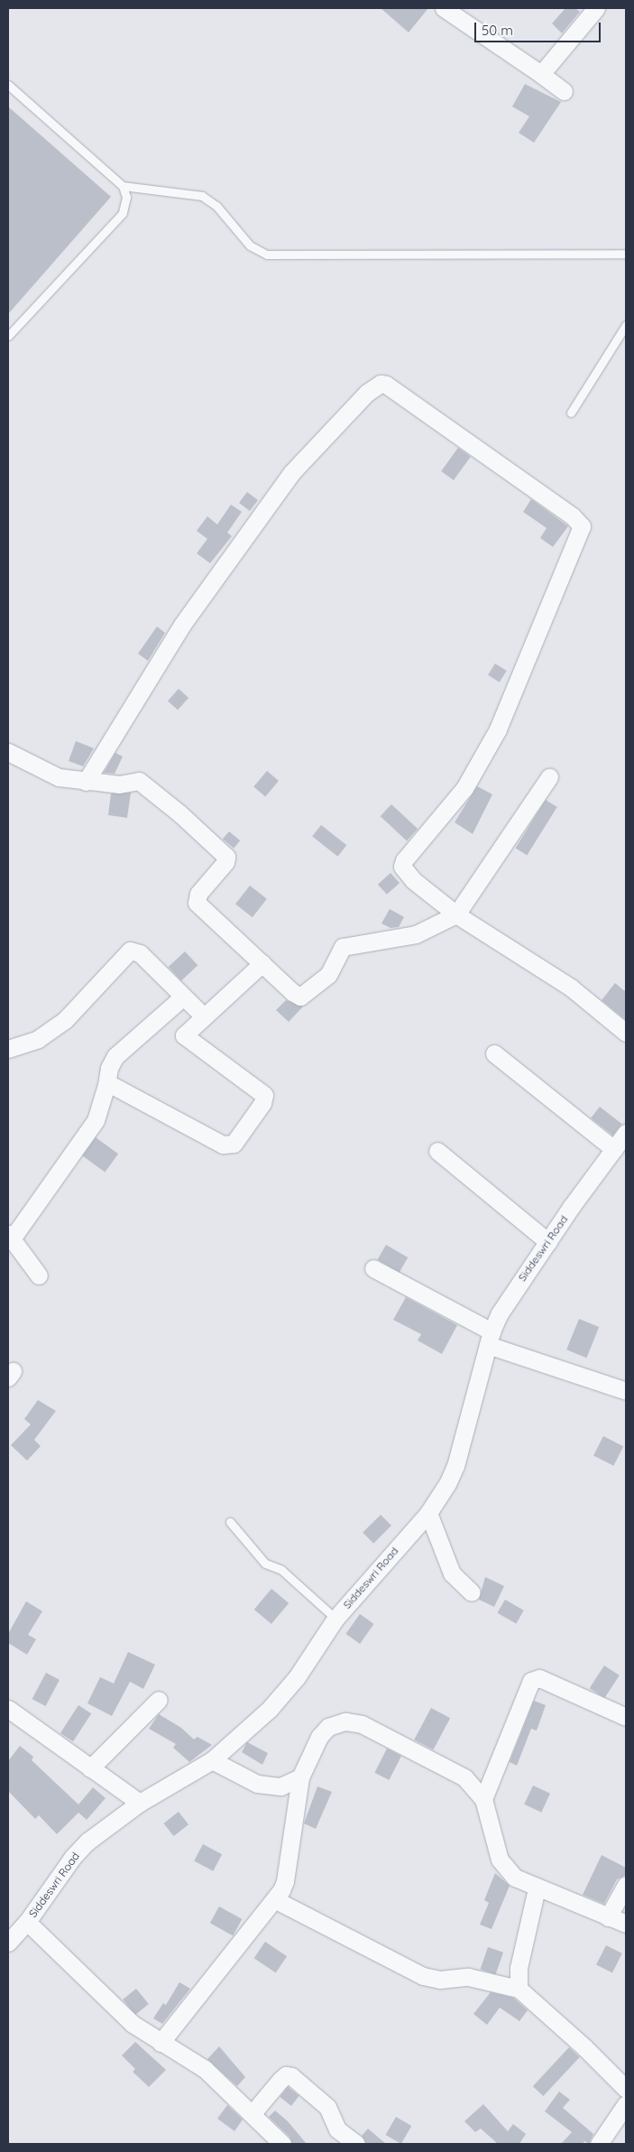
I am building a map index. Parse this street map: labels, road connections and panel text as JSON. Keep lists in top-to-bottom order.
{
  "streets": {
    "street": ["Siddeswri Road"]
  },
  "scale_bar": "50 m"
}
